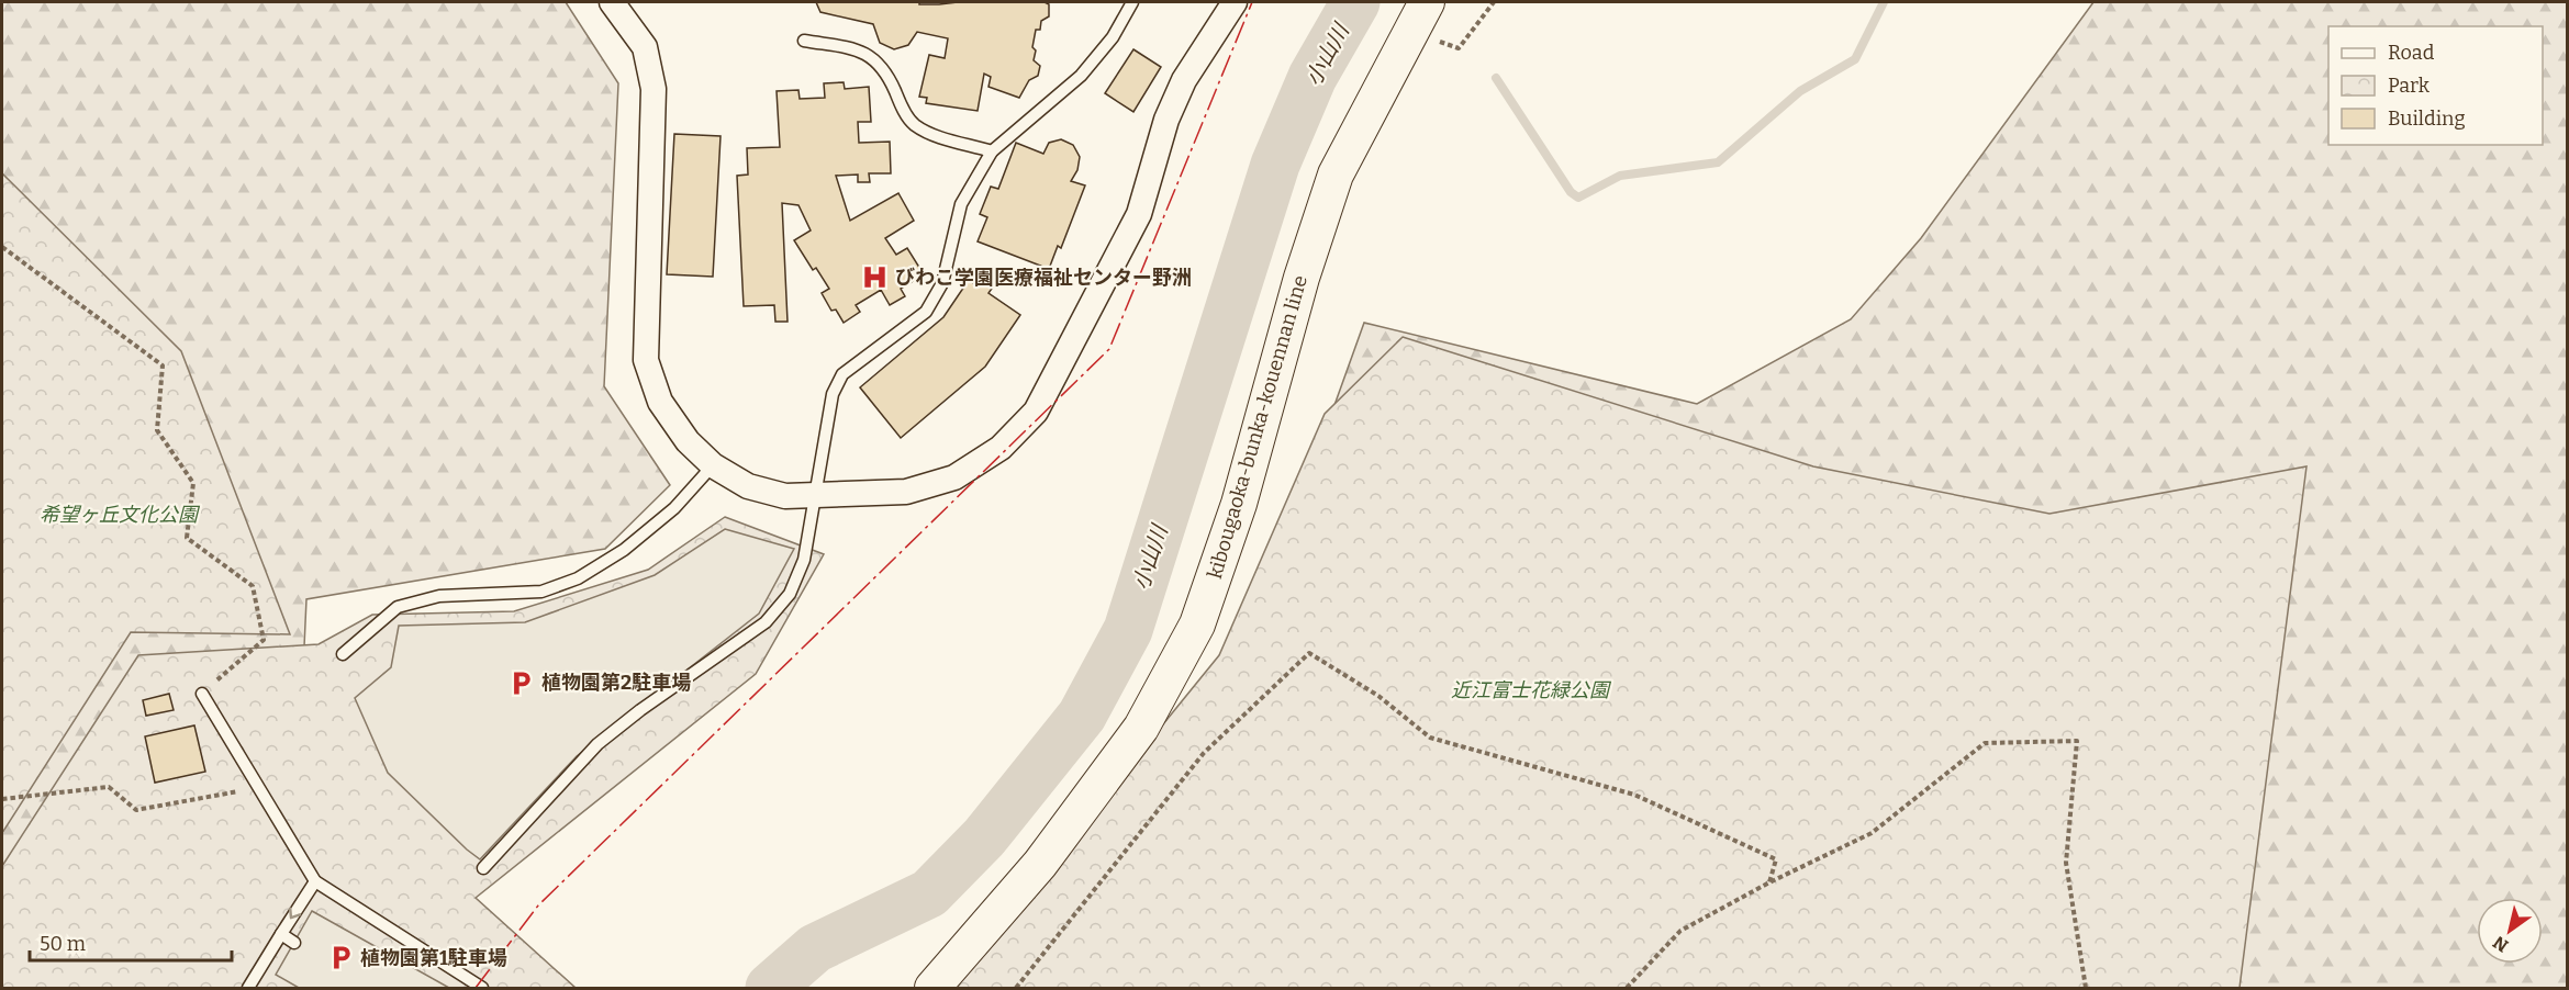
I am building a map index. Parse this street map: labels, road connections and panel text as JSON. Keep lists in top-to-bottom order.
{
  "streets": {
    "main road": ["kibougaoka-bunka-kouennan line"]
  },
  "water": ["小山川"],
  "parks": ["希望ヶ丘文化公園", "近江富士花緑公園"],
  "places": {
    "hospital": ["びわこ学園医療福祉センター野洲"],
    "parking": ["植物園第2駐車場", "植物園第1駐車場"]
  },
  "legend": ["Road", "Park", "Building"],
  "scale_bar": "50 m",
  "north": "bottom left"
}
